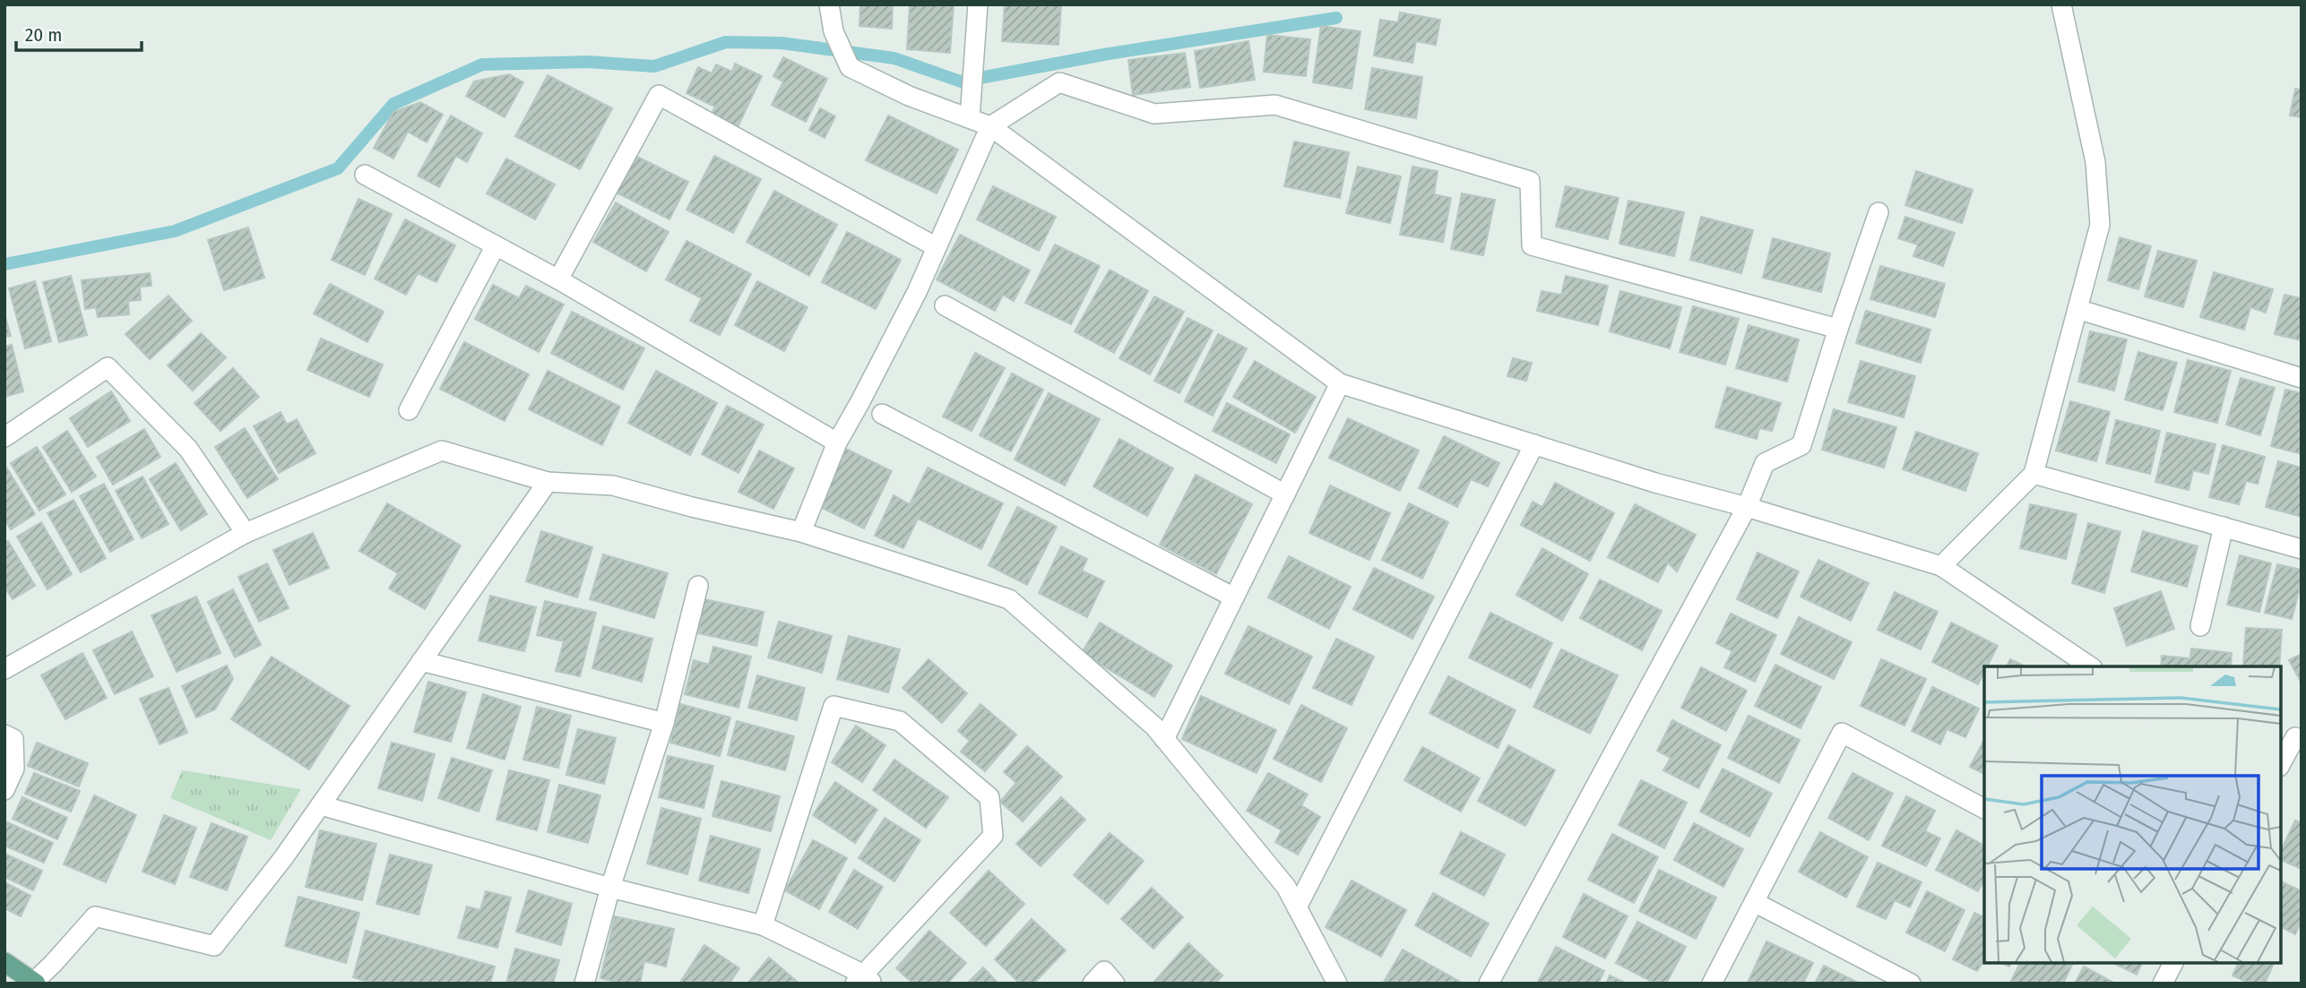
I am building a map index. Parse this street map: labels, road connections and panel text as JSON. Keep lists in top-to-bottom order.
{
  "scale_bar": "20 m"
}
